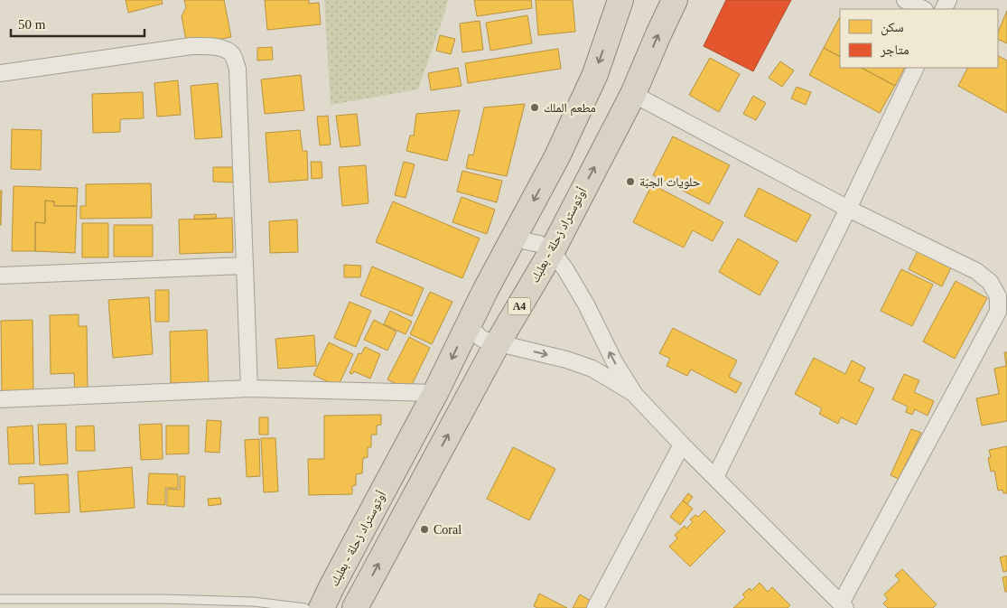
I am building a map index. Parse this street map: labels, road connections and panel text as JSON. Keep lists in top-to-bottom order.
{
  "streets": {
    "highway": ["أوتوستراد زحلة - بعلبك", "A4"]
  },
  "places": ["مطعم الملك", "حلويات الجبّة", "Coral"],
  "legend": ["سكن", "متاجر"],
  "scale_bar": "50 m"
}
